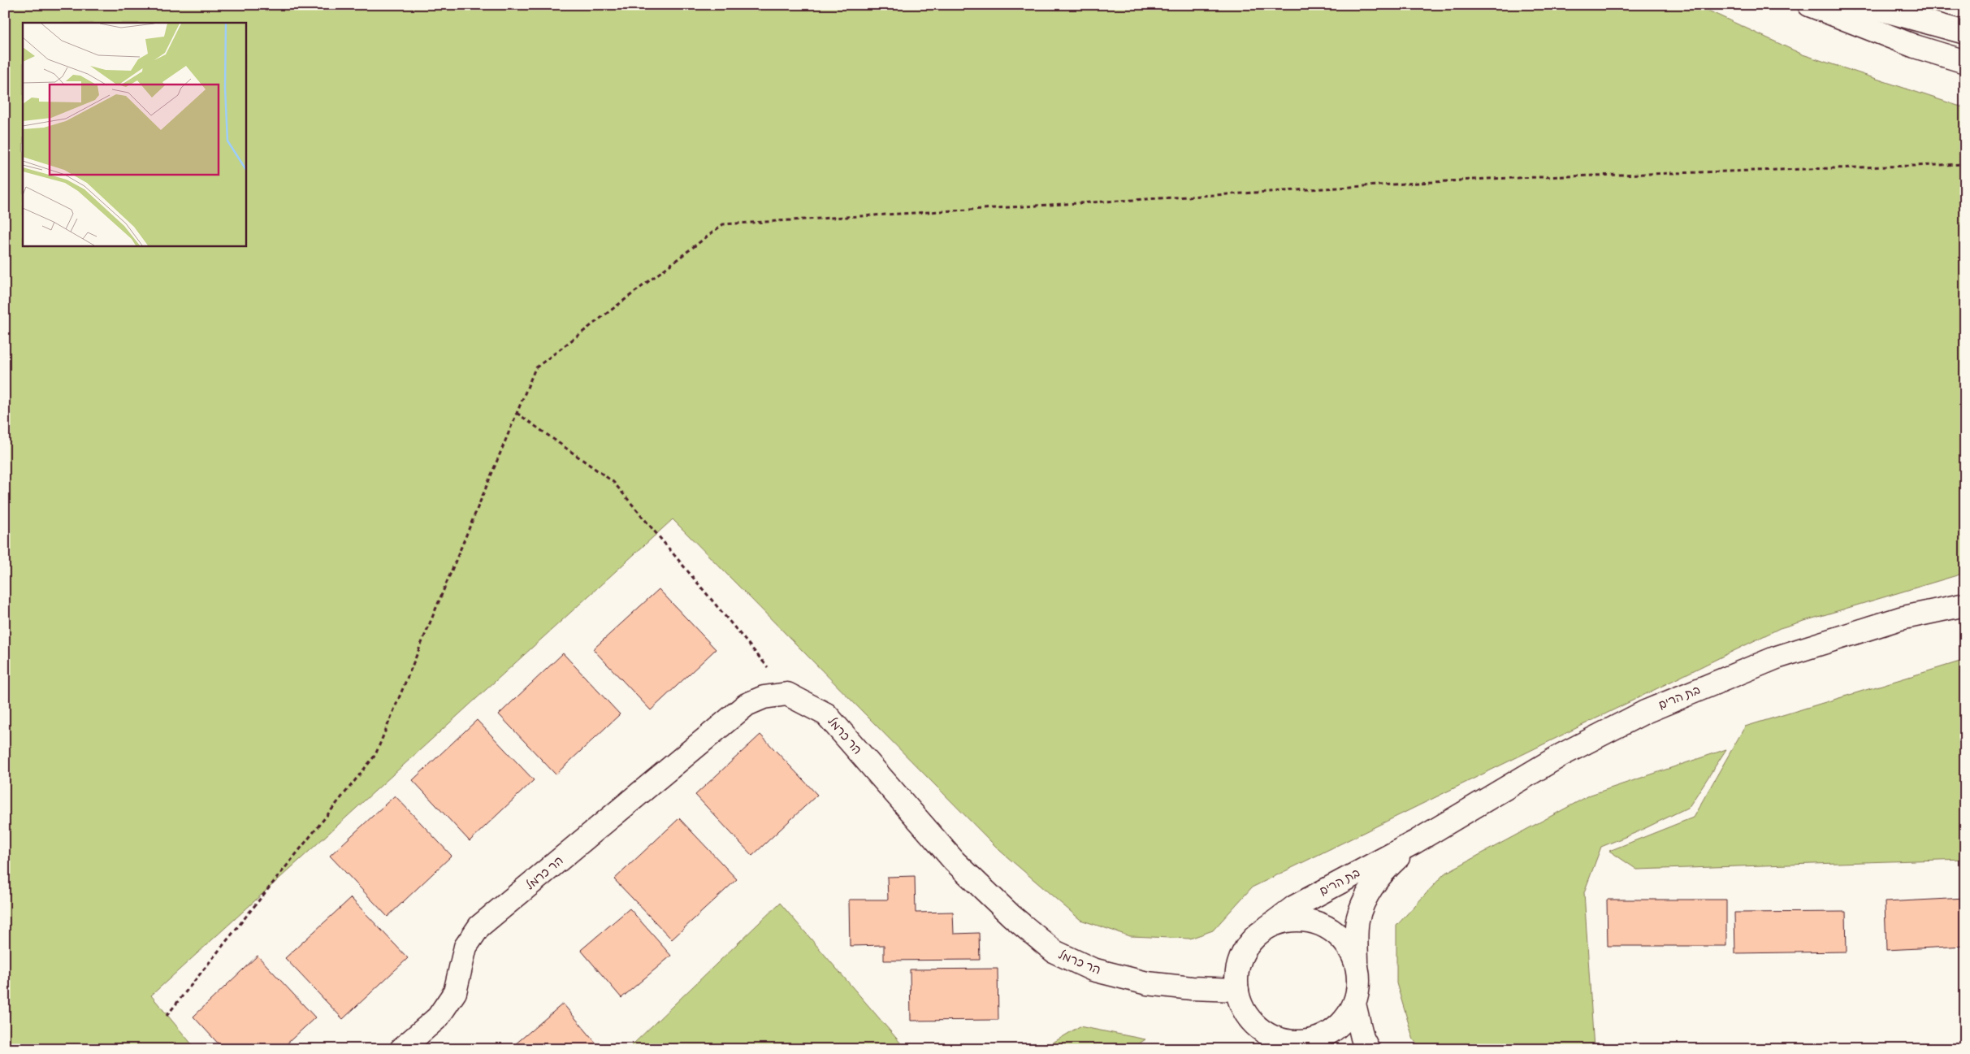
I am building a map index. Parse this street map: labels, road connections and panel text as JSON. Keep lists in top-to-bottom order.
{
  "streets": {
    "street": ["בת הרים", "הר כרמל"]
  },
  "crossings": [
    ["בת הרים", "הר כרמל"]
  ]
}
